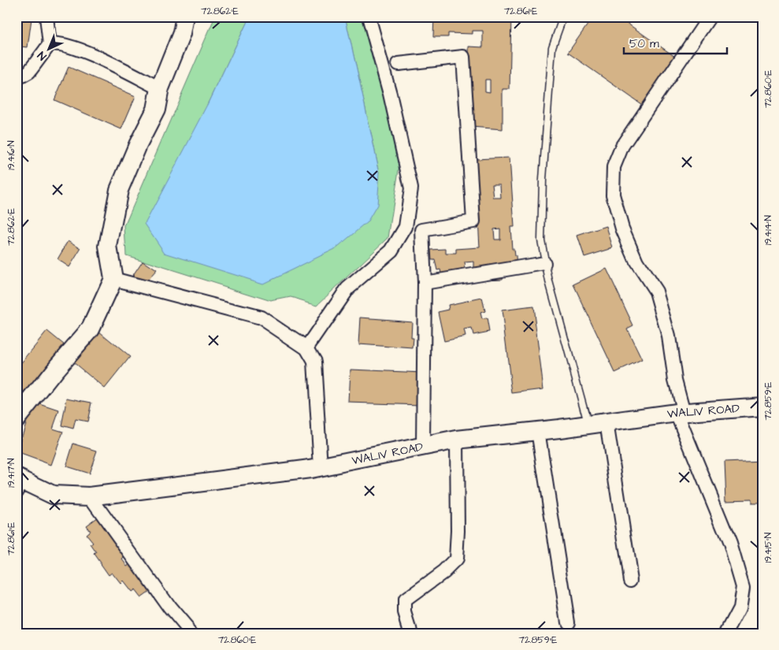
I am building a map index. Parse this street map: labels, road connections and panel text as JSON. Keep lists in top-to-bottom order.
{
  "streets": {
    "main road": ["WALIV ROAD"]
  },
  "scale_bar": "50 m",
  "north": "bottom left",
  "coordinates": [
    "72.862°E",
    "72.861°E",
    "72.860°E",
    "19.416°N",
    "19.414°N",
    "72.859°E",
    "19.417°N",
    "19.415°N"
  ]
}
